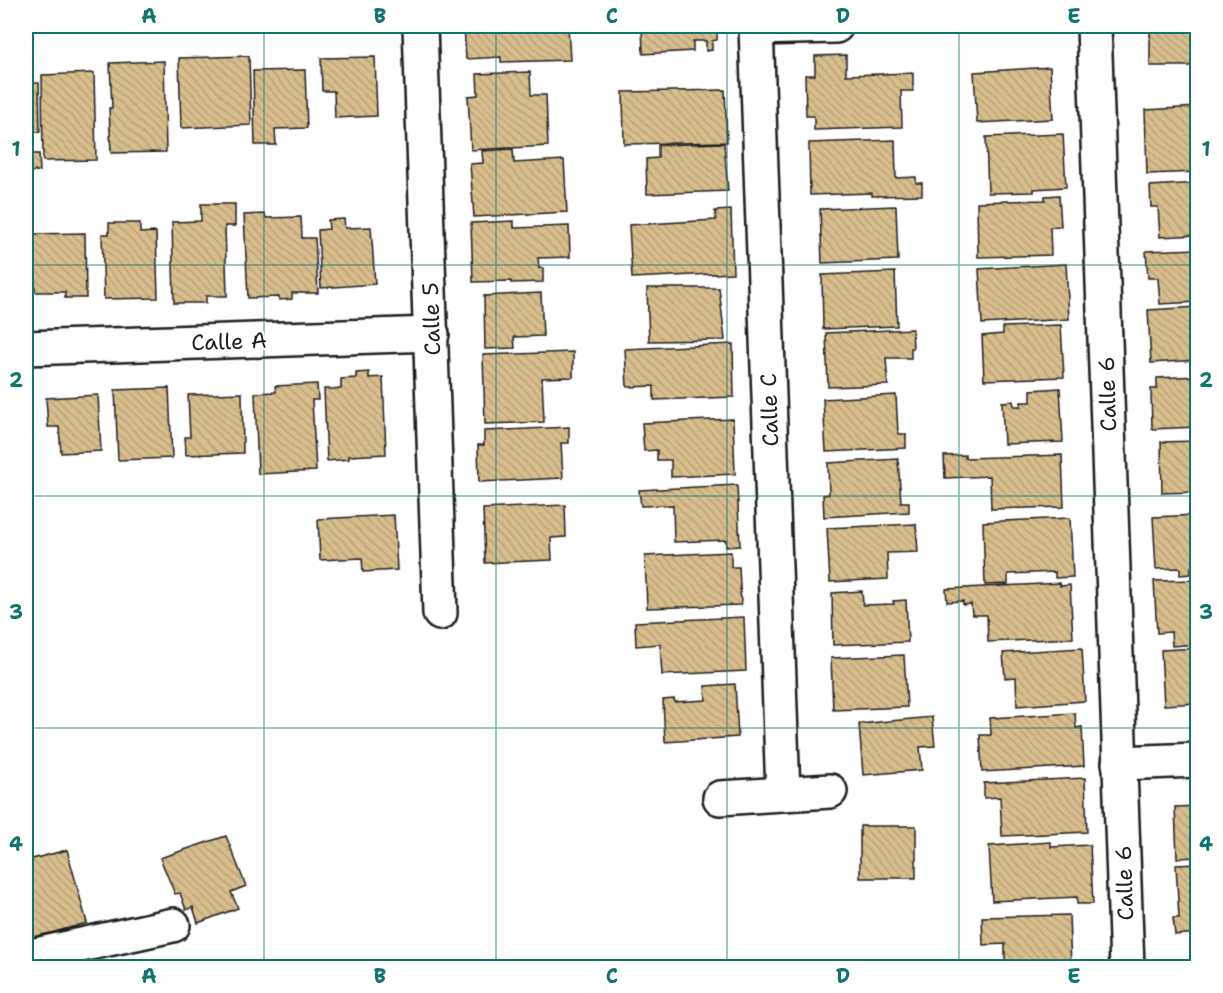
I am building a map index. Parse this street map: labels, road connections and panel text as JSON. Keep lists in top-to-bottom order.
{
  "streets": {
    "street": [
      "Calle 5",
      "Calle A",
      "Calle 6",
      "Calle C"
    ]
  },
  "crossings": [
    ["Calle 5", "Calle A"]
  ],
  "grid": {
    "columns": [
      "A",
      "B",
      "C",
      "D",
      "E"
    ],
    "rows": [
      "1",
      "2",
      "3",
      "4"
    ]
  }
}
